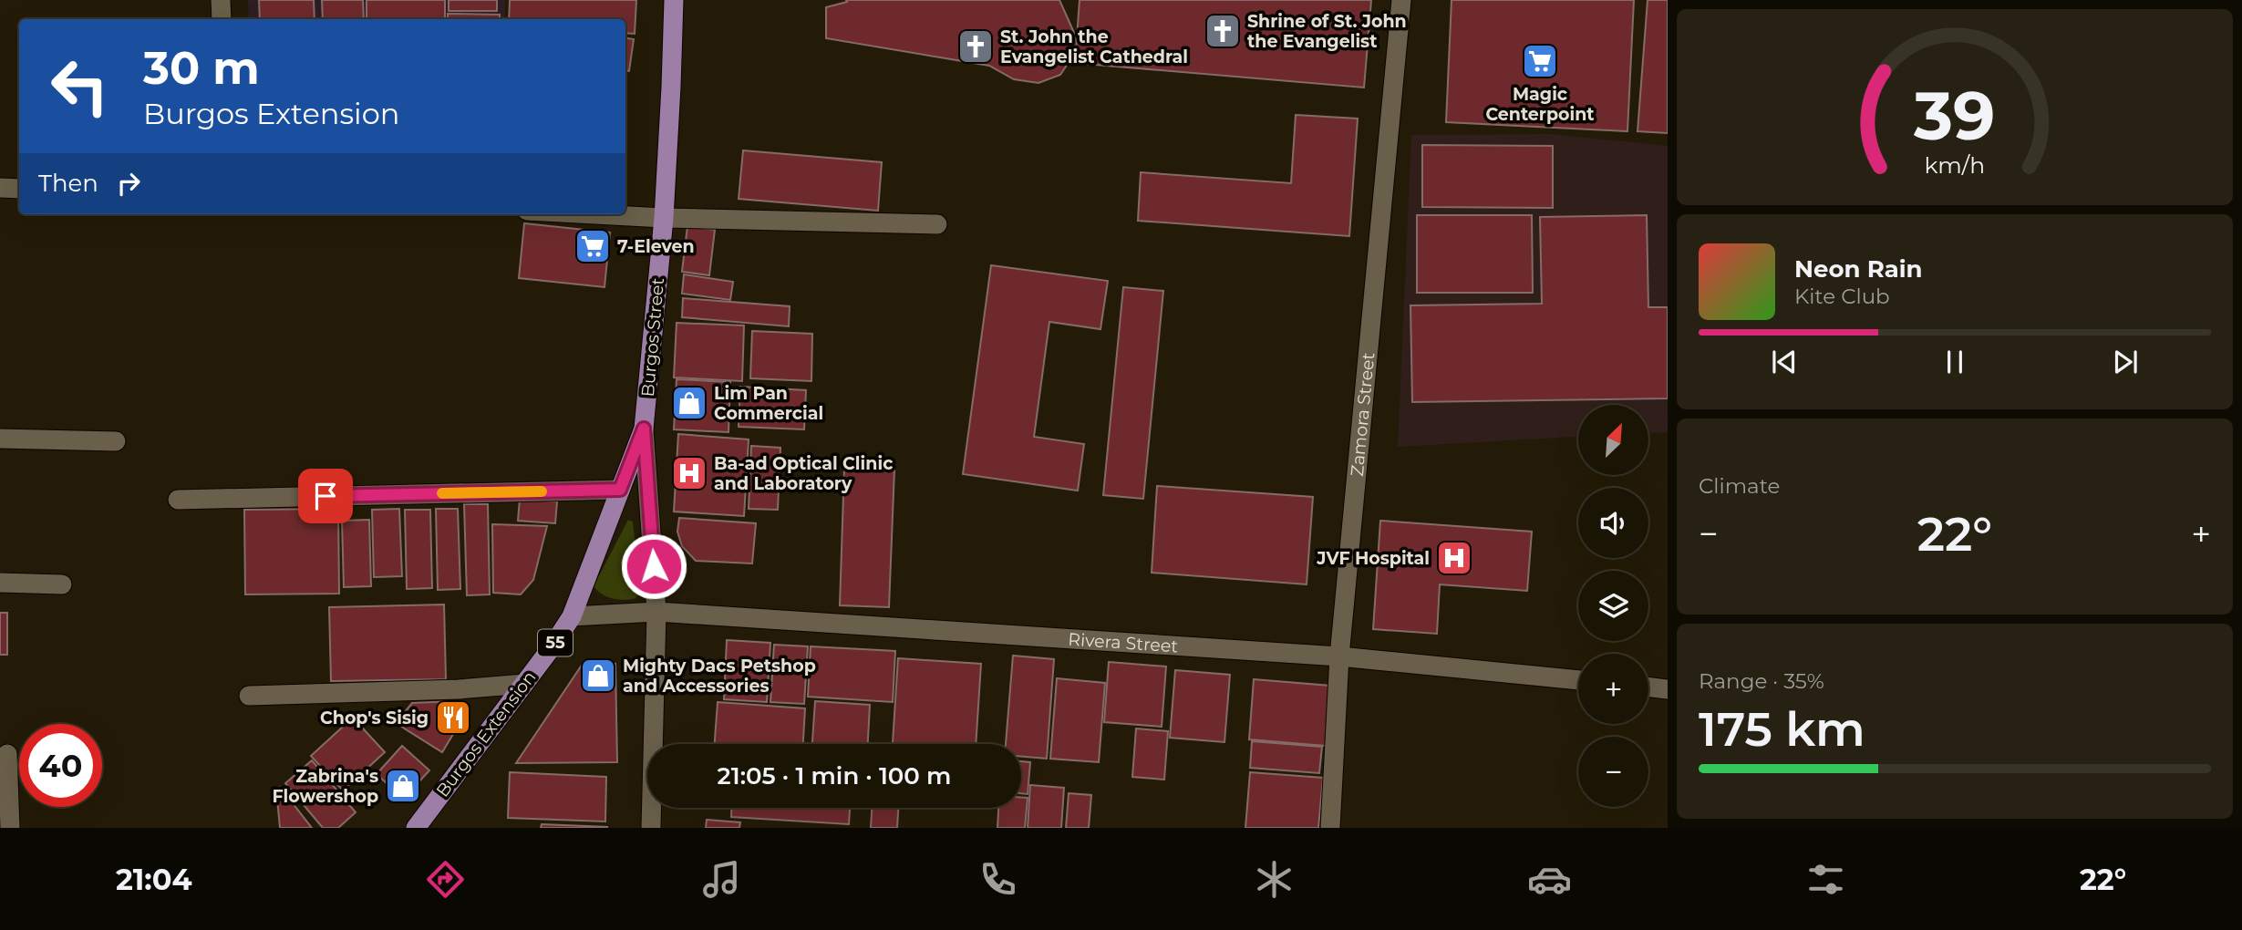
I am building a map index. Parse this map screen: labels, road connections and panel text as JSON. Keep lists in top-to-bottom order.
{
  "streets": {
    "main road": ["Burgos Street", "55", "Burgos Extension"],
    "street": ["Zamora Street", "Rivera Street"]
  },
  "crossings": [
    ["Burgos Street", "Rivera Street"],
    ["Burgos Street", "Burgos Extension"],
    ["Zamora Street", "Rivera Street"],
    ["Rivera Street", "Burgos Extension"]
  ],
  "places": {
    "church": ["Shrine of St. John the Evangelist", "St. John the Evangelist Cathedral"],
    "supermarket": ["Magic Centerpoint", "7-Eleven"],
    "shop": ["Lim Pan Commercial", "Mighty Dacs Petshop and Accessories", "Zabrina's Flowershop"],
    "hospital": ["Ba-ad Optical Clinic and Laboratory", "JVF Hospital"],
    "restaurant": ["Chop's Sisig"]
  },
  "north": "top right",
  "page": {
    "turn": ["30 m", "Burgos Extension"],
    "then": "Then",
    "song": ["Neon Rain", "Kite Club"],
    "map_buttons": ["+", "−"],
    "tile": [
      "Climate",
      ["Range · 35%", "175 km"]
    ],
    "heat": ["−", "22°", "+"],
    "limit": "40",
    "trip": "21:05 · 1 min · 100 m",
    "tabs": ["21:04", "22°"],
    "gauge": ["39", "km/h"]
  }
}
